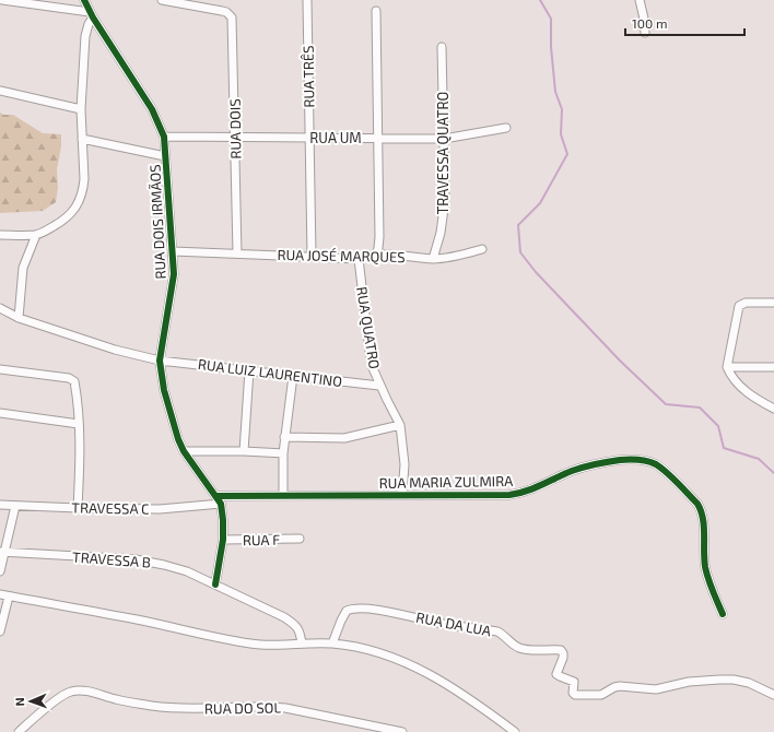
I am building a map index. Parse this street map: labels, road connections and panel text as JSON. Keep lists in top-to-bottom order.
{
  "streets": {
    "street": [
      "RUA TRÊS",
      "RUA DOIS",
      "RUA UM",
      "TRAVESSA QUATRO",
      "RUA DOIS IRMÃOS",
      "RUA JOSÉ MARQUES",
      "RUA QUATRO",
      "RUA LUIZ LAURENTINO",
      "RUA MARIA ZULMIRA",
      "TRAVESSA C",
      "RUA F",
      "TRAVESSA B",
      "RUA DA LUA",
      "RUA DO SOL"
    ]
  },
  "crossings": [
    ["RUA TRÊS", "RUA UM"],
    ["RUA TRÊS", "RUA JOSÉ MARQUES"],
    ["RUA DOIS", "RUA UM"],
    ["RUA DOIS", "RUA JOSÉ MARQUES"],
    ["RUA UM", "TRAVESSA QUATRO"],
    ["RUA UM", "RUA DOIS IRMÃOS"],
    ["TRAVESSA QUATRO", "RUA JOSÉ MARQUES"],
    ["RUA DOIS IRMÃOS", "RUA JOSÉ MARQUES"],
    ["RUA DOIS IRMÃOS", "RUA LUIZ LAURENTINO"],
    ["RUA DOIS IRMÃOS", "RUA MARIA ZULMIRA"],
    ["RUA DOIS IRMÃOS", "TRAVESSA C"],
    ["RUA JOSÉ MARQUES", "RUA QUATRO"],
    ["RUA QUATRO", "RUA LUIZ LAURENTINO"],
    ["RUA QUATRO", "RUA MARIA ZULMIRA"]
  ],
  "scale_bar": "100 m",
  "north": "left"
}
